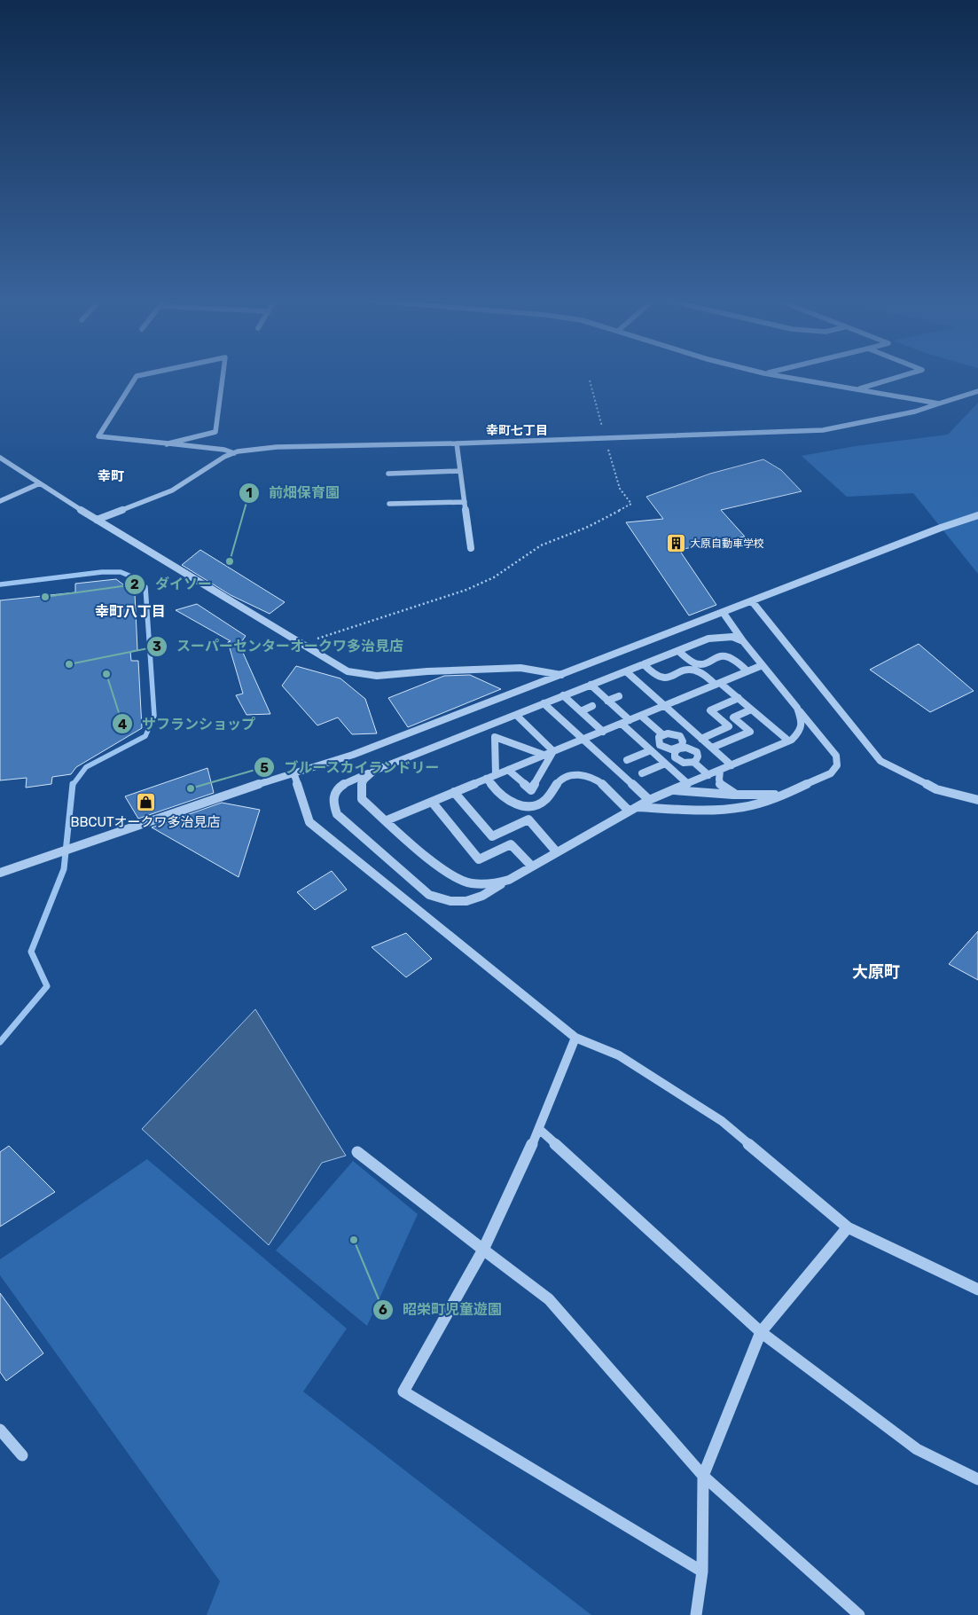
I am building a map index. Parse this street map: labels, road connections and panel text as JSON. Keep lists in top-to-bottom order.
{
  "districts": [
    "幸町七丁目",
    "幸町",
    "幸町八丁目",
    "大原町"
  ],
  "places": {
    "building": ["大原自動車学校"],
    "other": [
      "前畑保育園",
      "ダイソー",
      "スーパーセンターオークワ多治見店",
      "サフランショップ",
      "ブルースカイランドリー",
      "昭栄町児童遊園"
    ],
    "shop": ["BBCUTオークワ多治見店"]
  }
}
